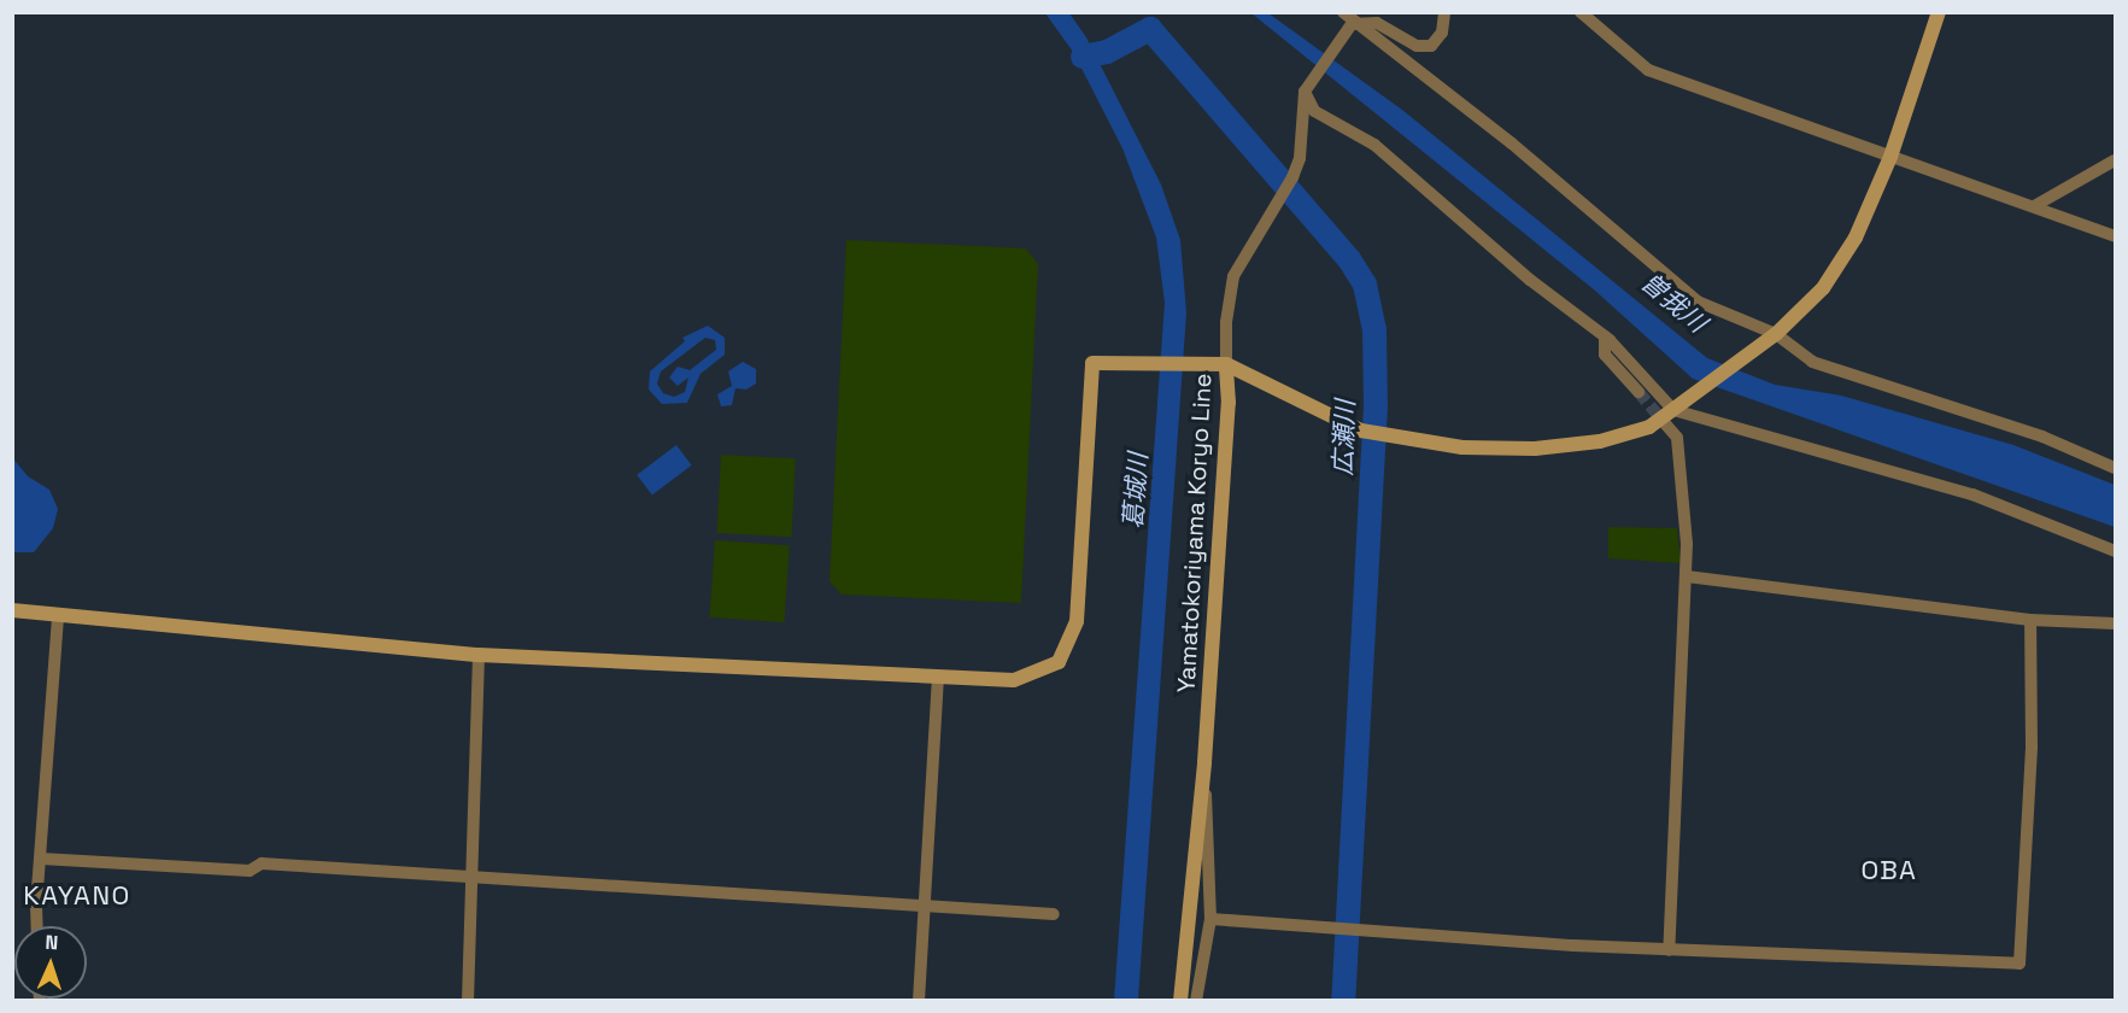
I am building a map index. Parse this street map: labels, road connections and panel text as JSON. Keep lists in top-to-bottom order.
{
  "streets": {
    "main road": ["Yamatokoriyama Koryo Line"]
  },
  "districts": ["OBA", "KAYANO"],
  "water": ["曽我川", "広瀬川", "葛城川"],
  "north": "top"
}
